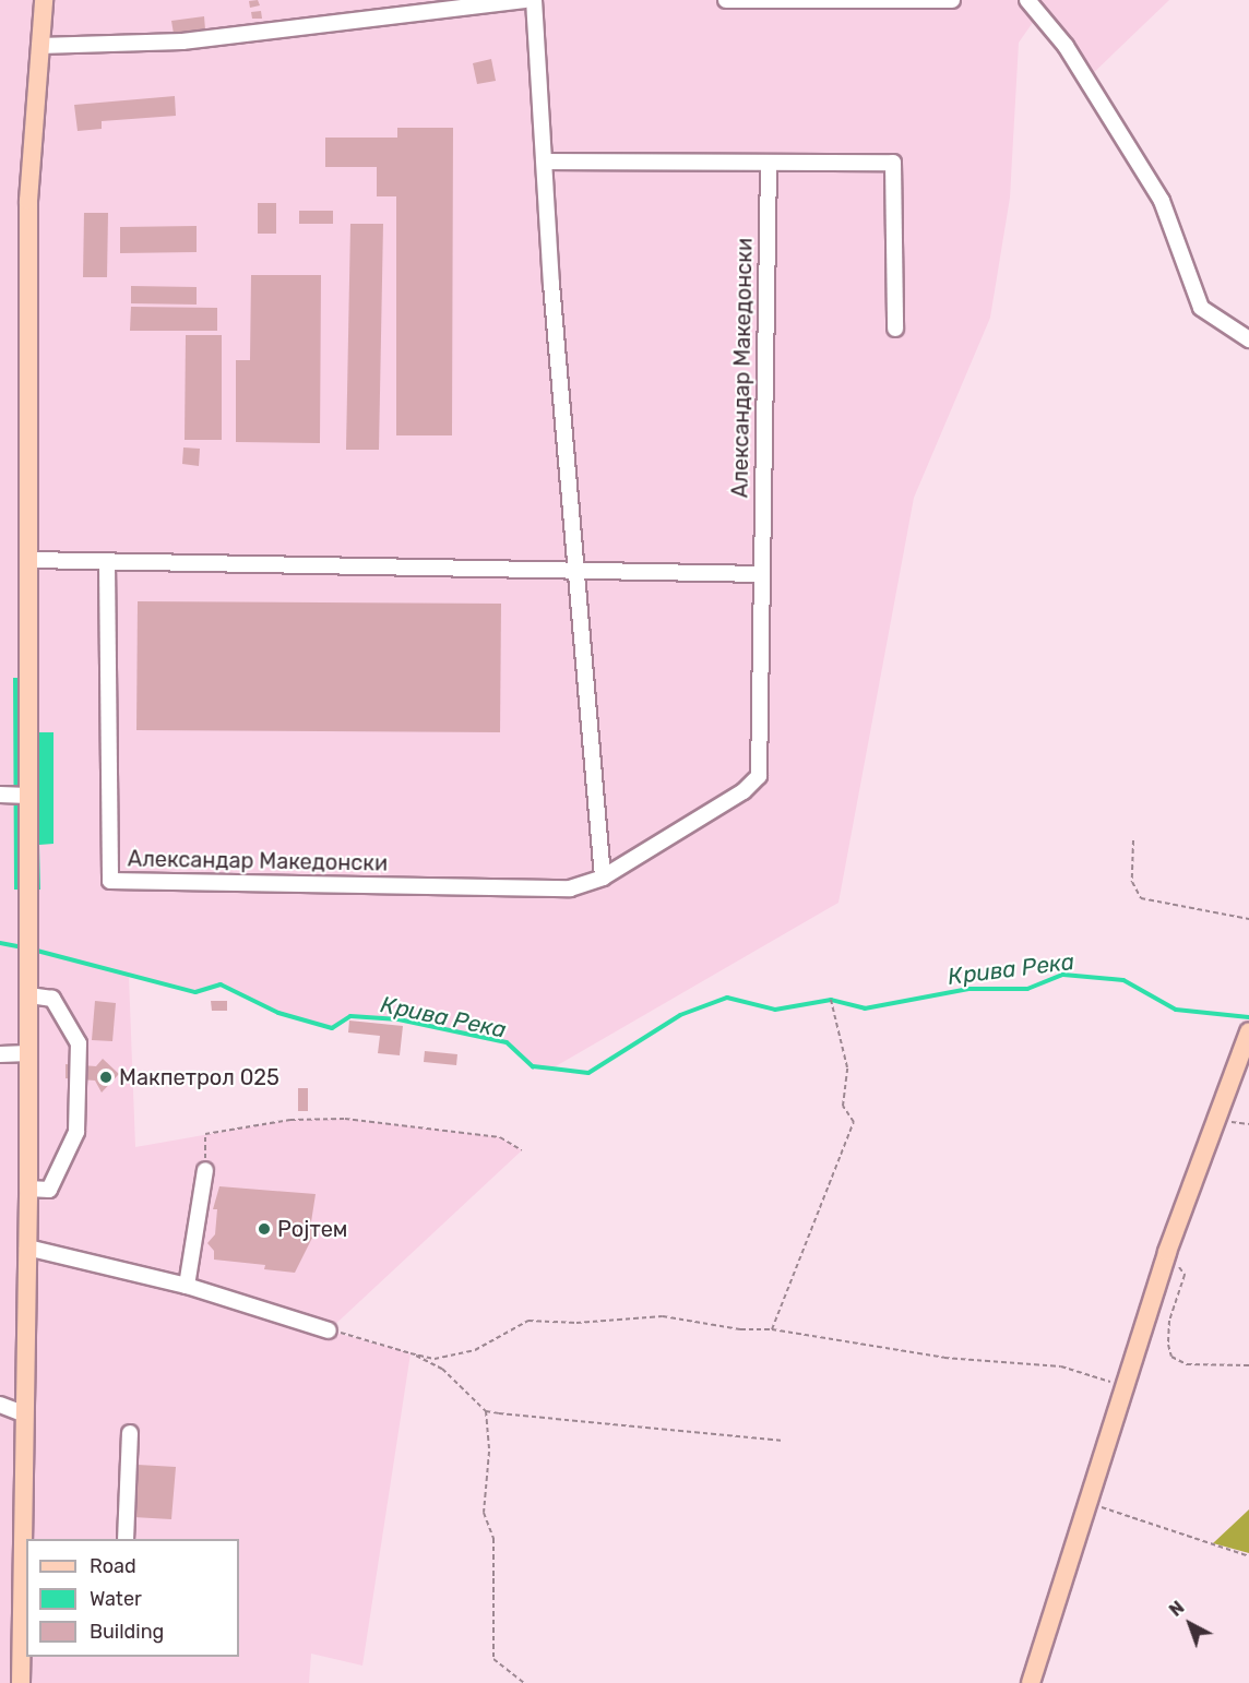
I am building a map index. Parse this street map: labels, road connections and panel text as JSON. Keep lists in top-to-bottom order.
{
  "streets": {
    "lane": ["Александар Македонски"]
  },
  "water": ["Крива Река"],
  "places": ["Макпетрол 025", "Ројтем"],
  "legend": ["Road", "Water", "Building"],
  "north": "top left"
}
